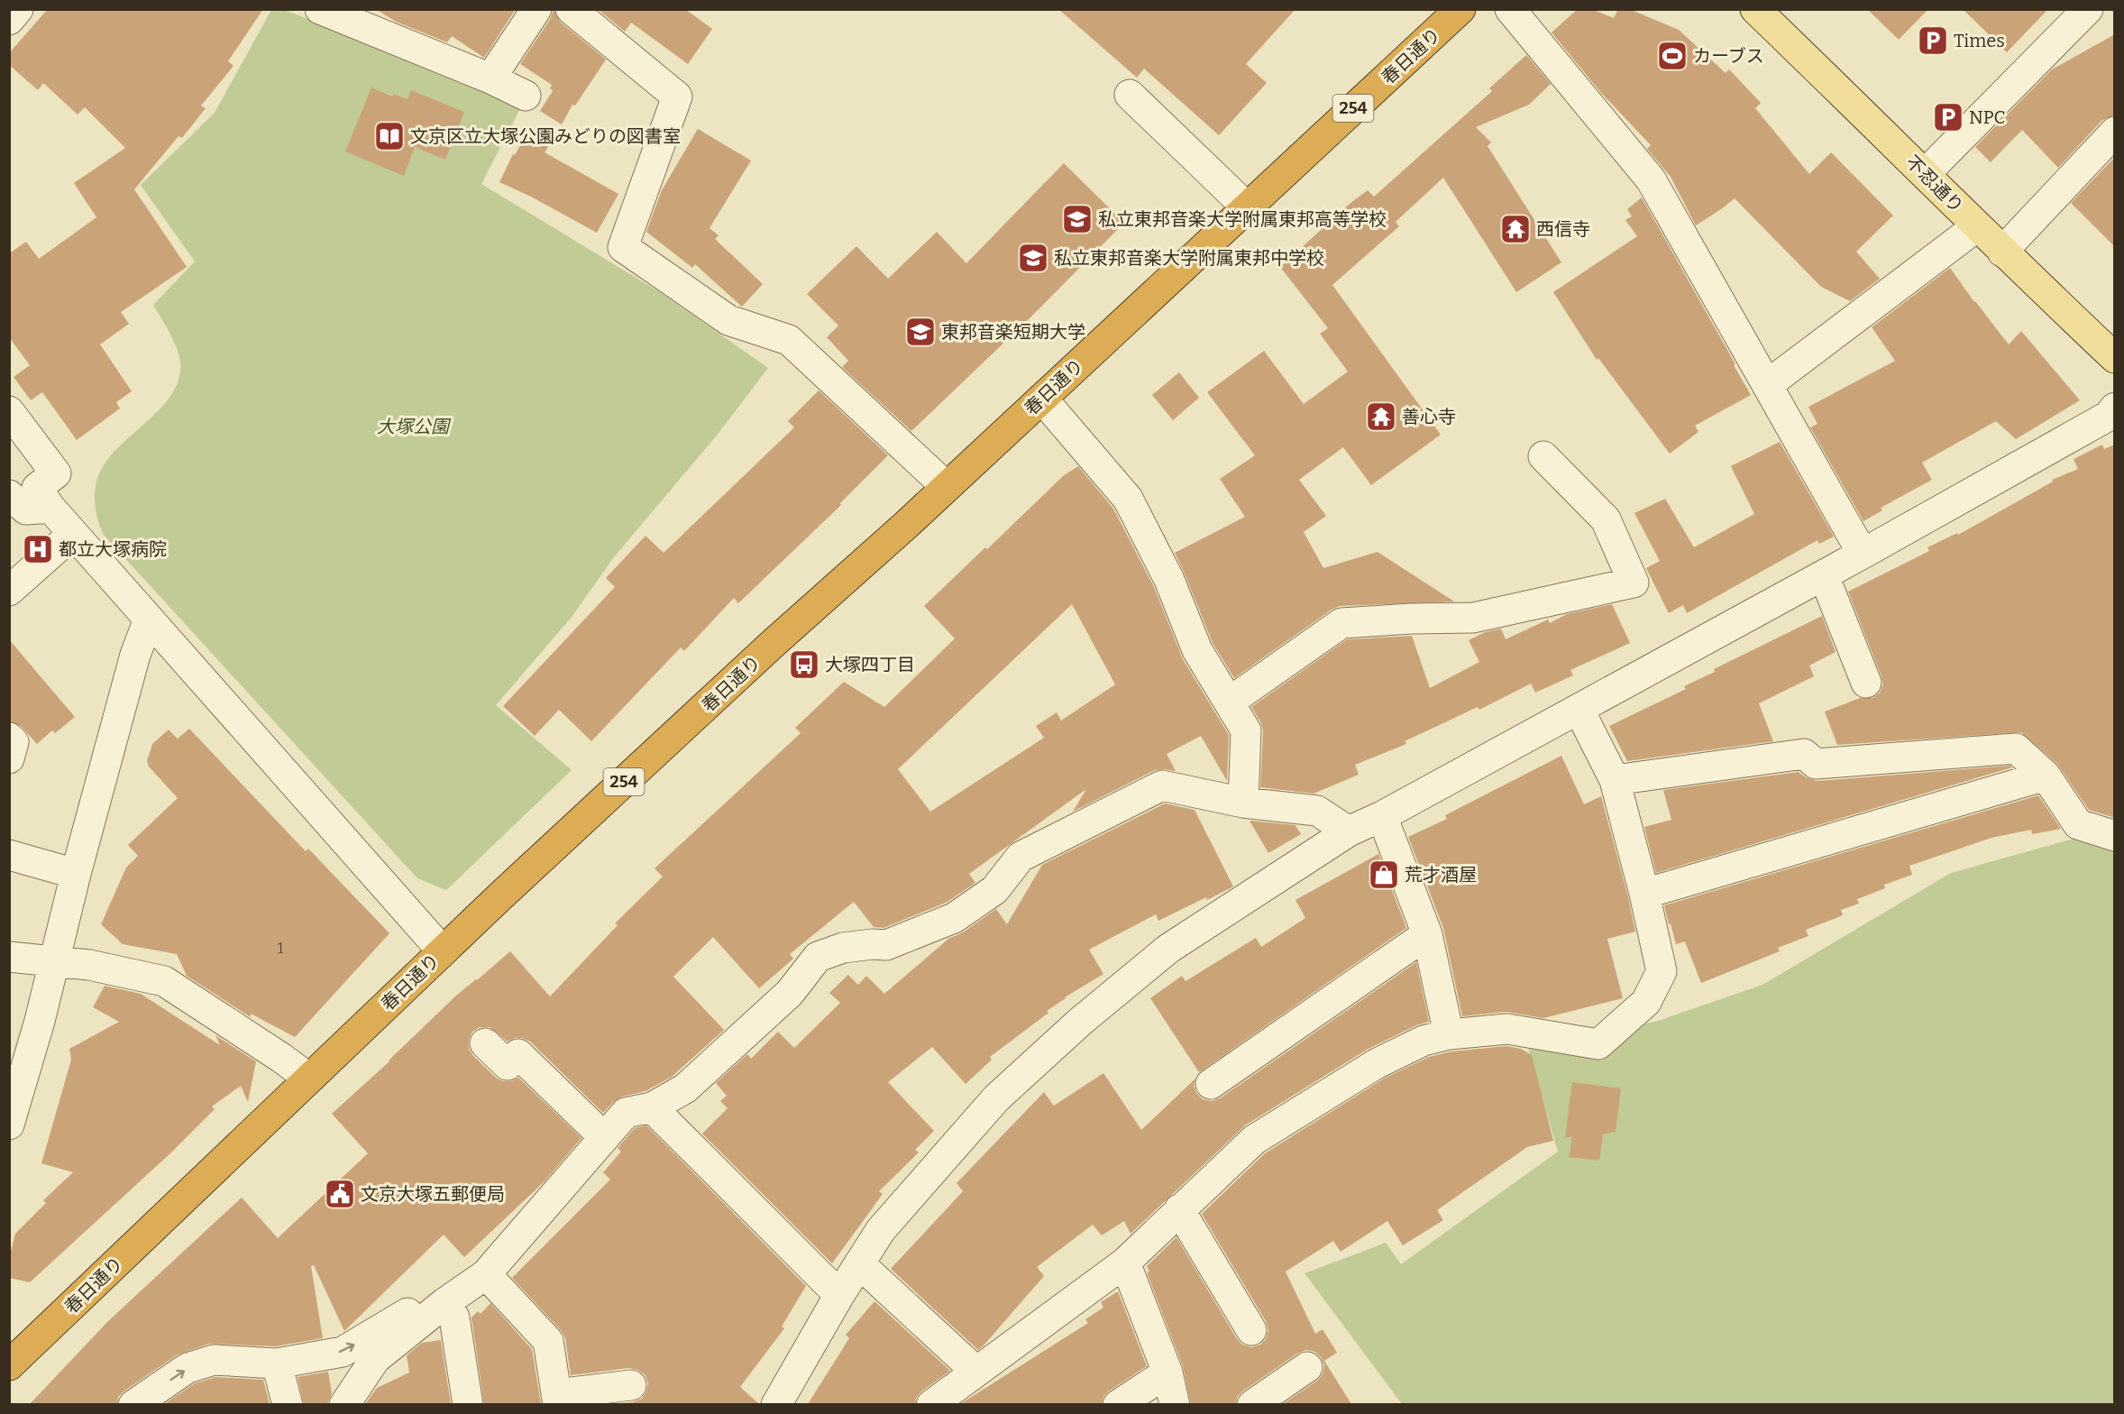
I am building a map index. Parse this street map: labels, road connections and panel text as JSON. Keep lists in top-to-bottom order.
{
  "streets": {
    "highway": ["春日通り", "254"],
    "main road": ["不忍通り"]
  },
  "parks": ["大塚公園"],
  "places": {
    "parking": ["Times", "NPC"],
    "sports": ["カーブス"],
    "library": ["文京区立大塚公園みどりの図書室"],
    "school or university": ["私立東邦音楽大学附属東邦高等学校", "私立東邦音楽大学附属東邦中学校", "東邦音楽短期大学"],
    "temple": ["西信寺", "善心寺"],
    "hospital": ["都立大塚病院"],
    "bus stop": ["大塚四丁目"],
    "shop": ["荒才酒屋"],
    "public building": ["文京大塚五郵便局"]
  },
  "house_numbers": ["1"]
}
